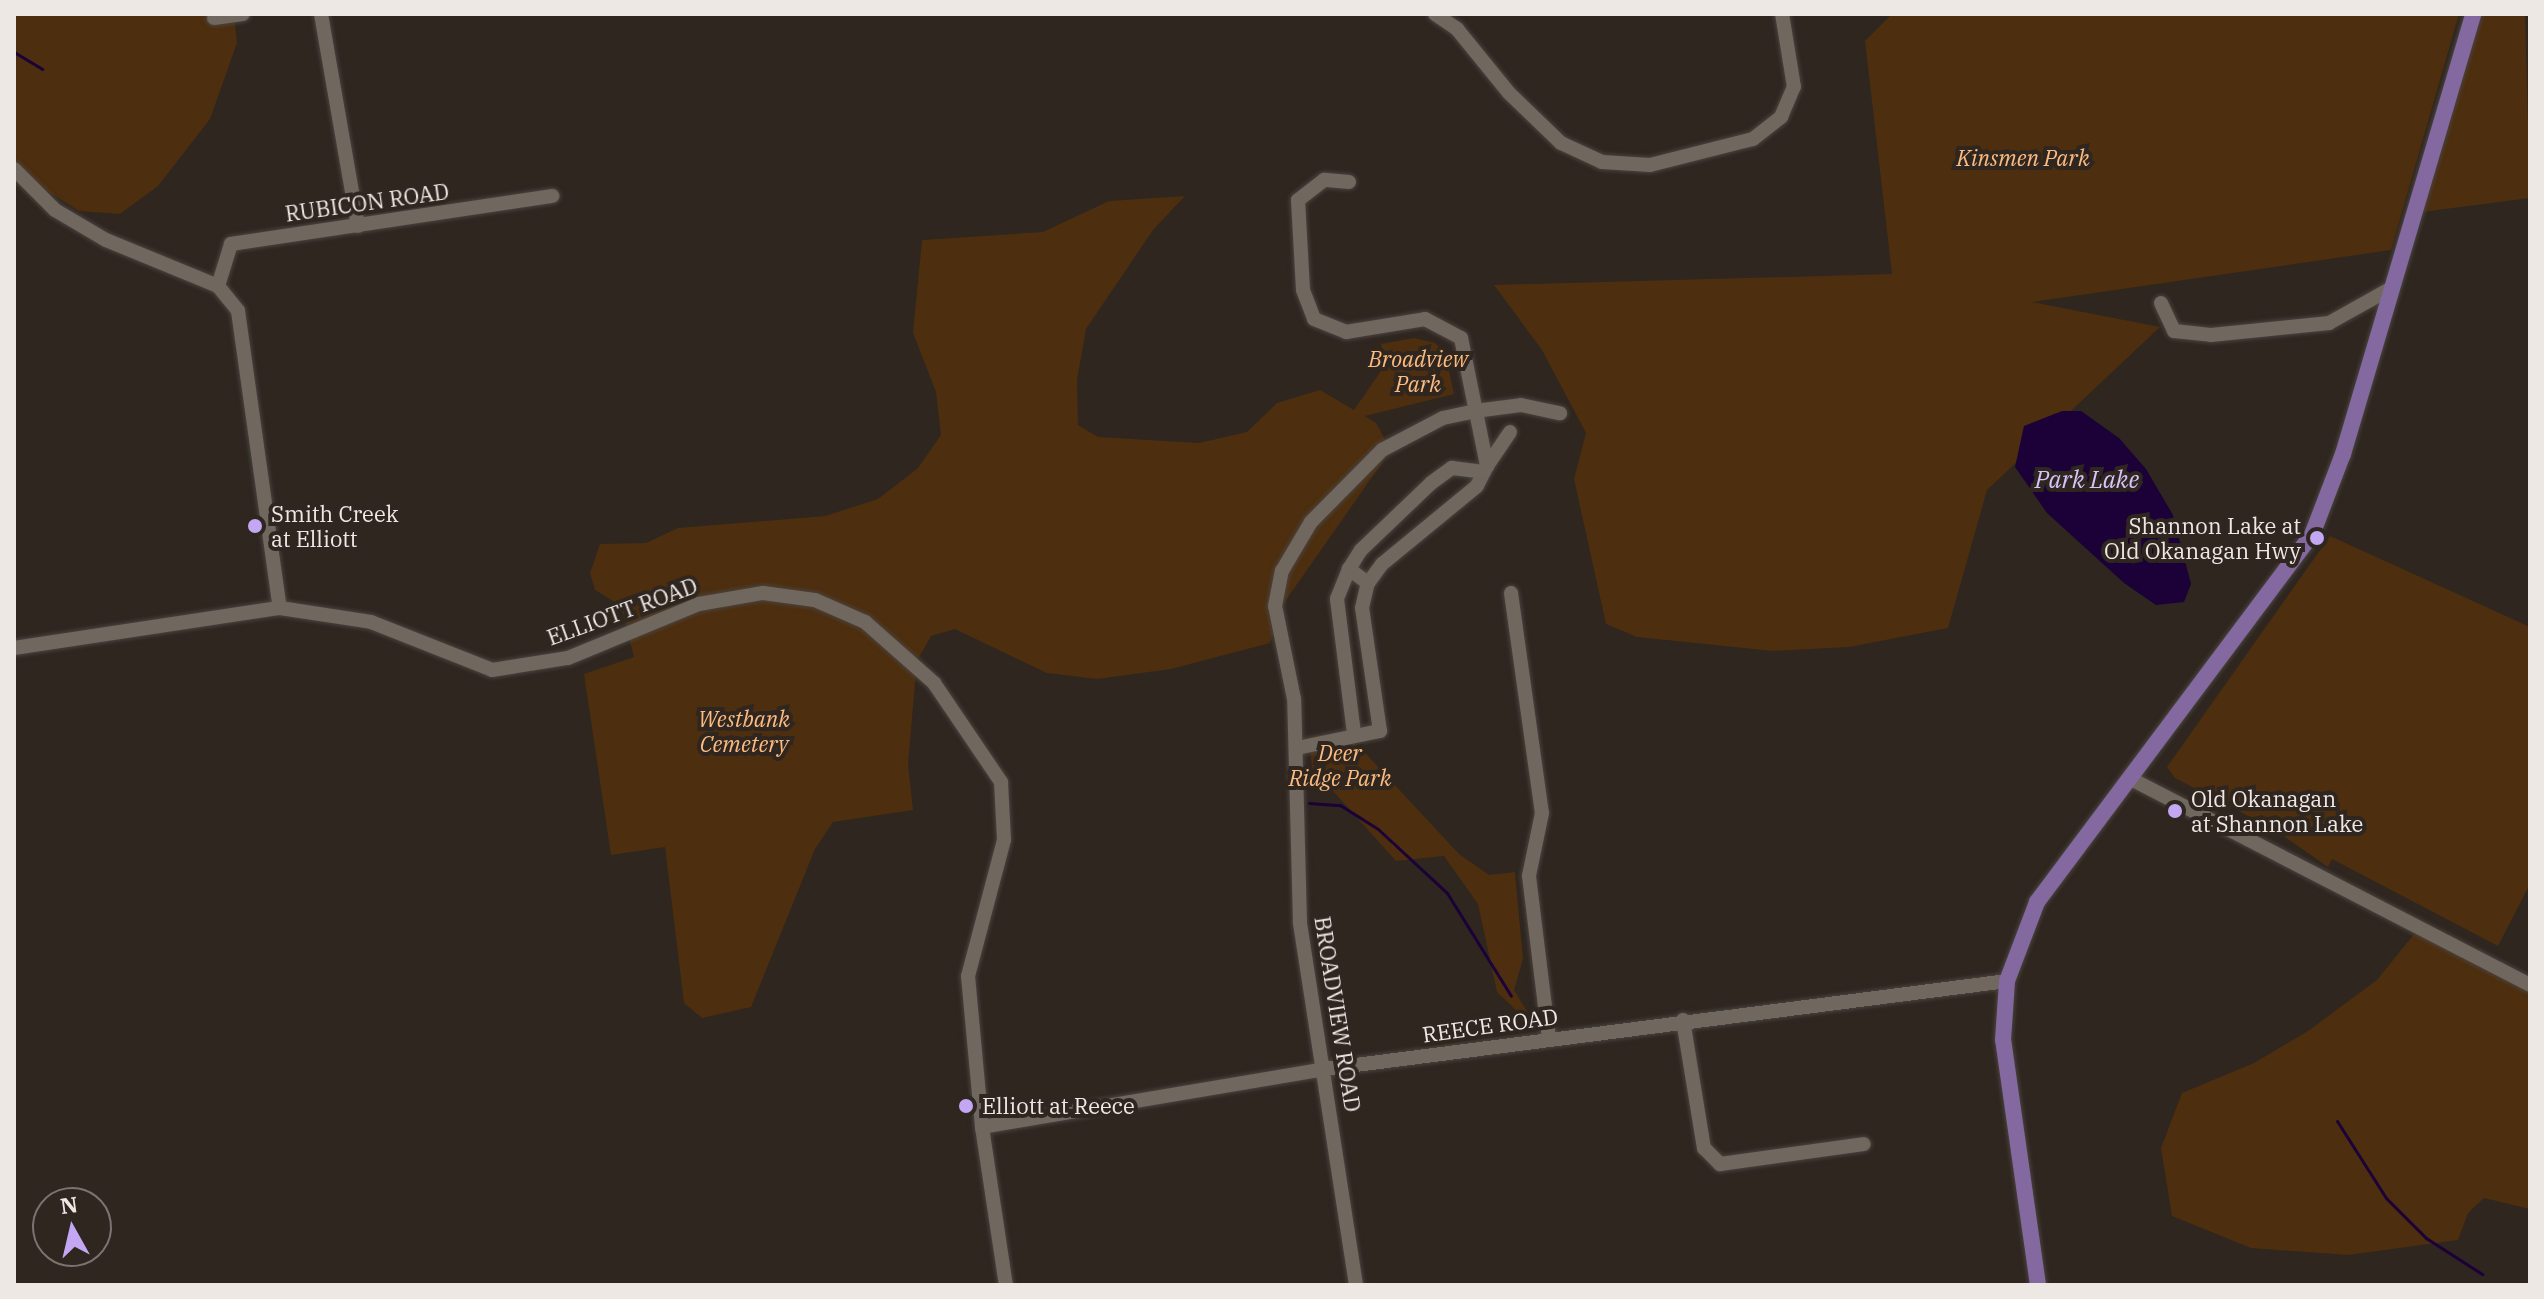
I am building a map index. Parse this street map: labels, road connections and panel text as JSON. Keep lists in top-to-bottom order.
{
  "streets": {
    "street": [
      "RUBICON ROAD",
      "ELLIOTT ROAD",
      "BROADVIEW ROAD",
      "REECE ROAD"
    ]
  },
  "crossings": [
    ["ELLIOTT ROAD", "REECE ROAD"],
    ["BROADVIEW ROAD", "REECE ROAD"]
  ],
  "water": ["Park Lake"],
  "parks": [
    "Kinsmen Park",
    "Broadview Park",
    "Westbank Cemetery",
    "Deer Ridge Park"
  ],
  "places": [
    "Smith Creek at Elliott",
    "Shannon Lake at Old Okanagan Hwy",
    "Old Okanagan at Shannon Lake",
    "Elliott at Reece"
  ],
  "north": "top"
}
